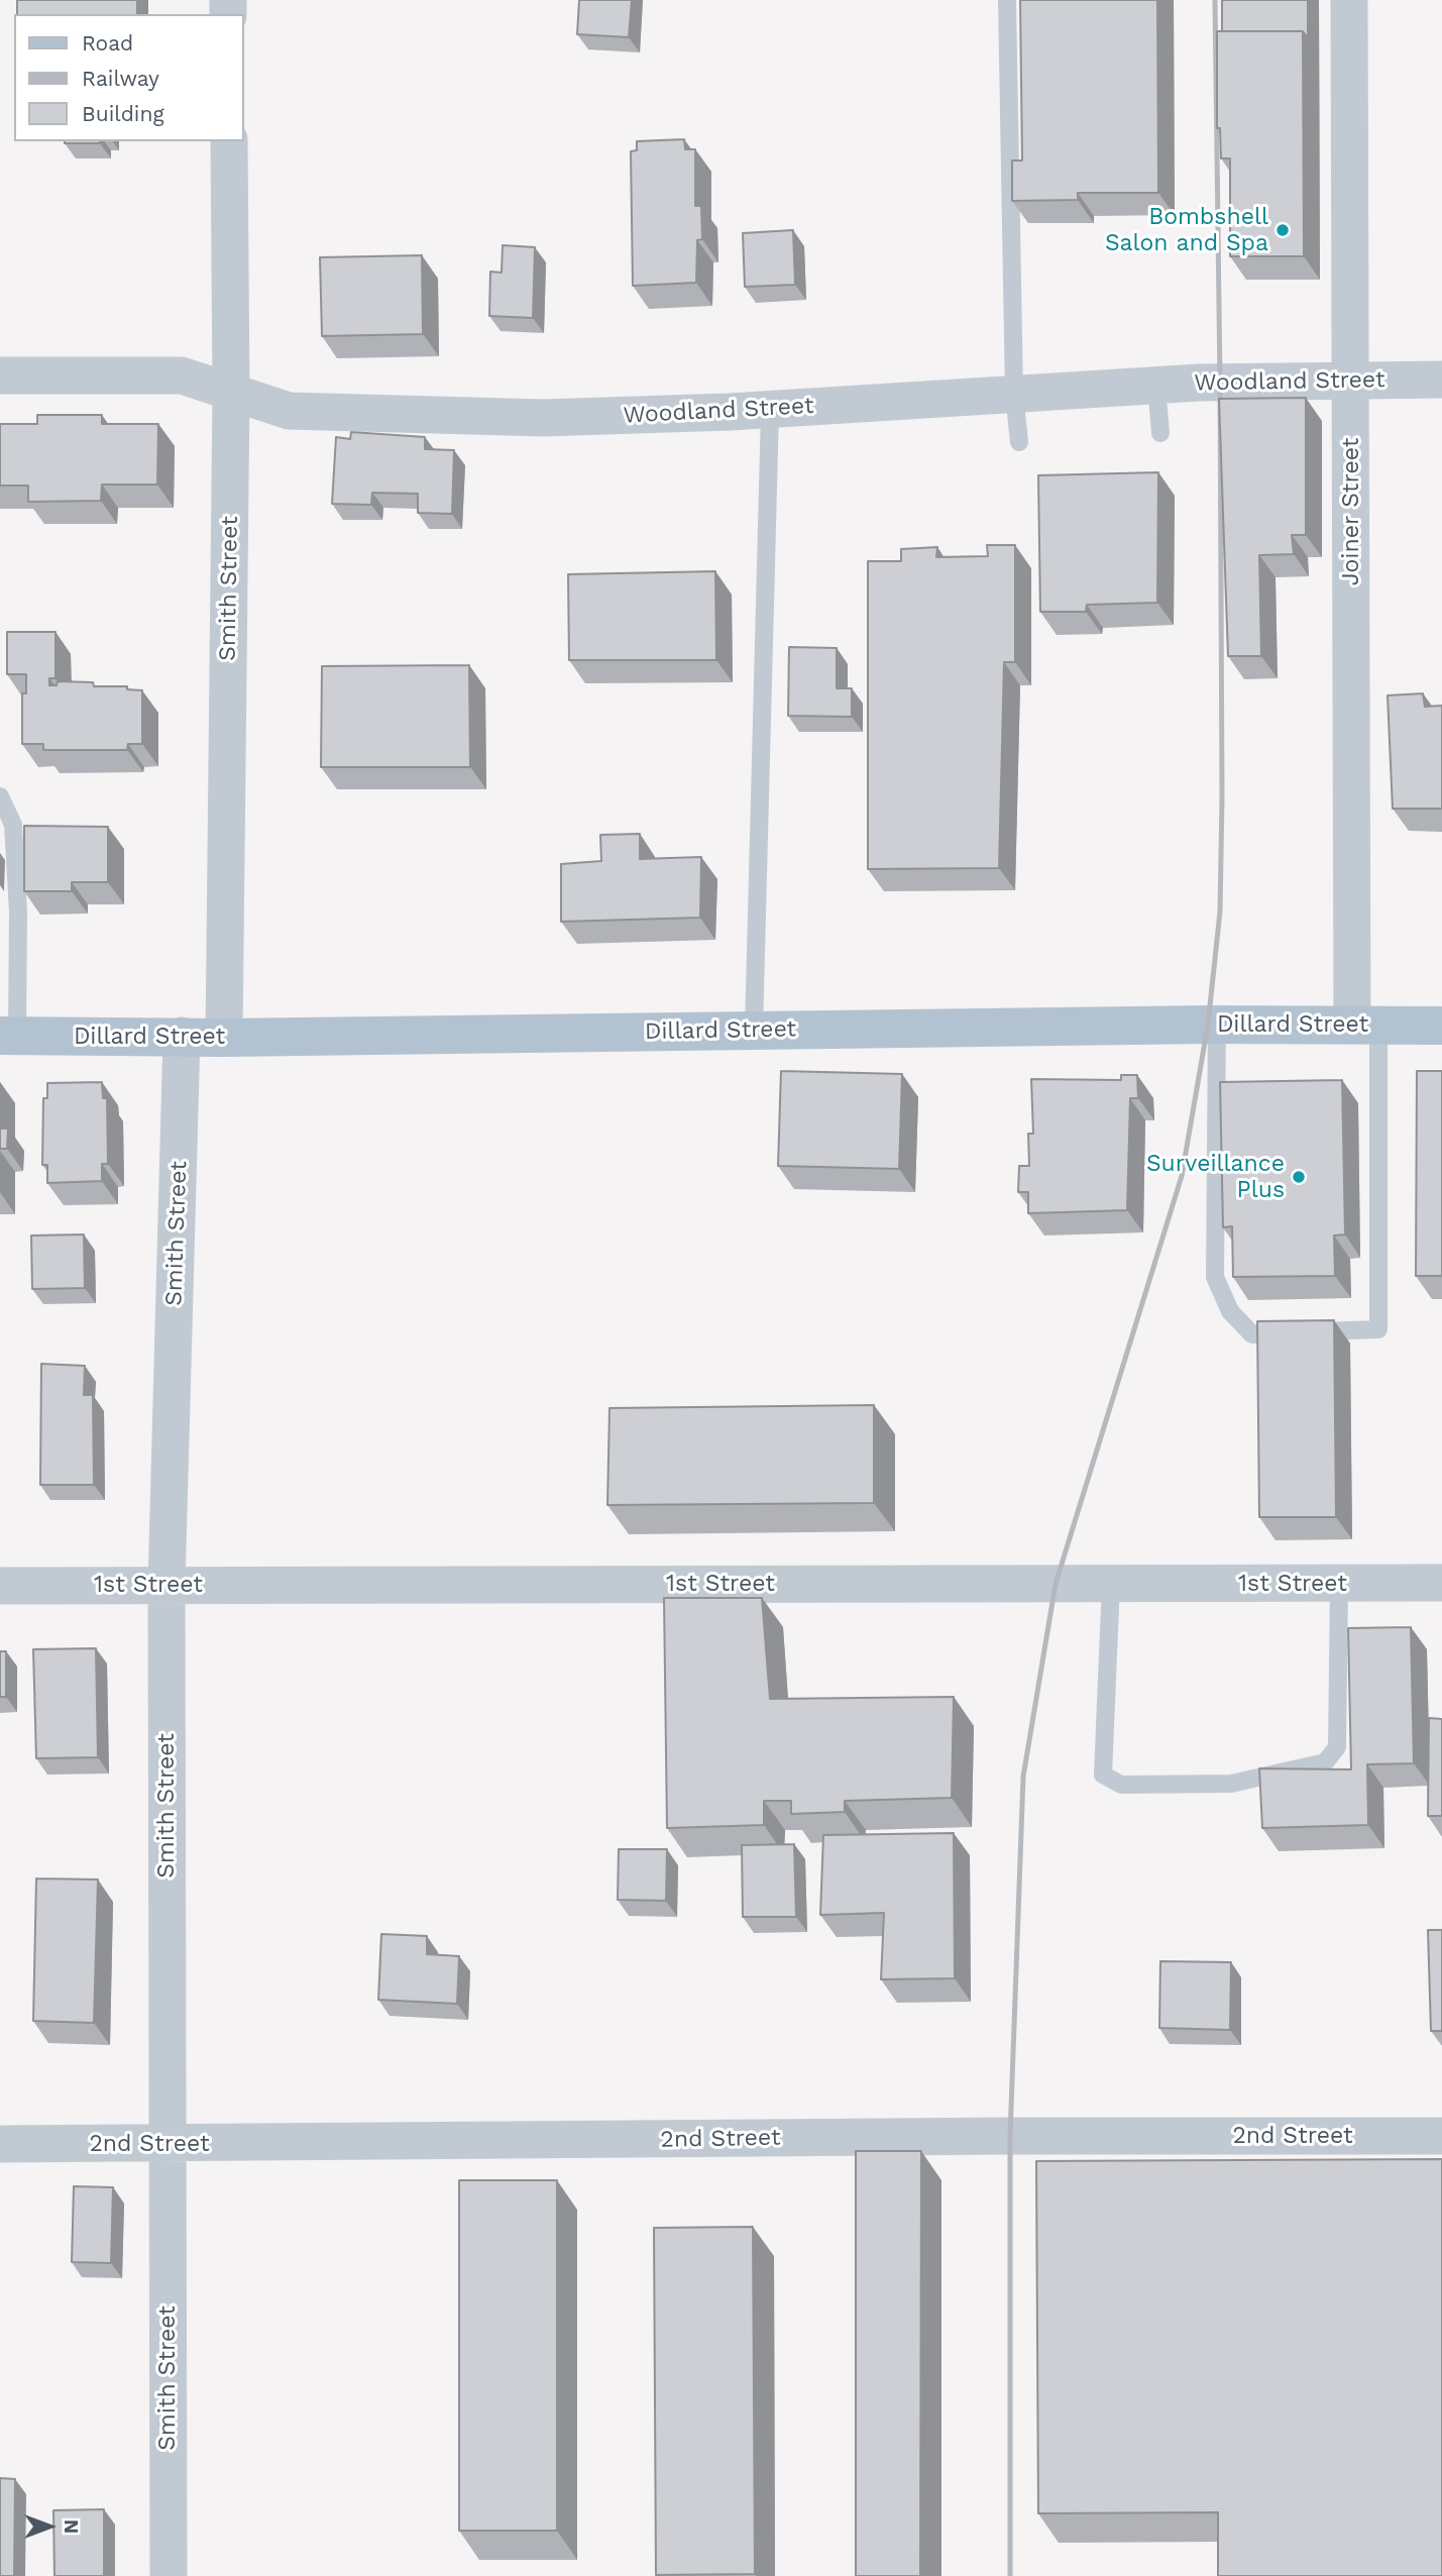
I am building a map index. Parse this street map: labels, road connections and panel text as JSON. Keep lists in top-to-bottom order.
{
  "streets": {
    "main road": ["Dillard Street"],
    "street": [
      "Woodland Street",
      "Joiner Street",
      "Smith Street",
      "1st Street",
      "2nd Street"
    ]
  },
  "crossings": [
    ["Woodland Street", "Joiner Street"],
    ["Woodland Street", "Smith Street"],
    ["Joiner Street", "Dillard Street"],
    ["Smith Street", "Dillard Street"],
    ["Smith Street", "1st Street"],
    ["Smith Street", "2nd Street"]
  ],
  "places": ["Bombshell Salon and Spa", "Surveillance Plus"],
  "legend": ["Road", "Railway", "Building"],
  "north": "right"
}
